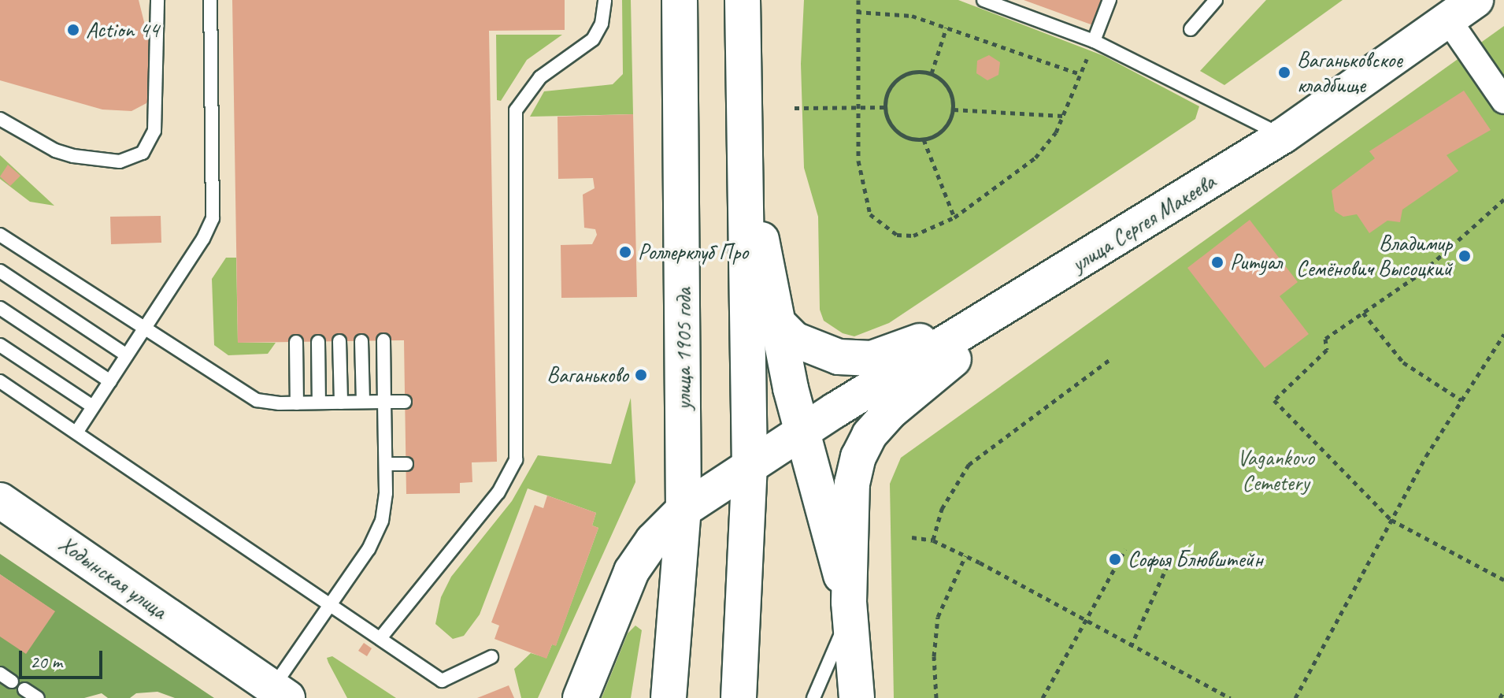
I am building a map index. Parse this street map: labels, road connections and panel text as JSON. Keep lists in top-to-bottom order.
{
  "streets": {
    "main road": ["улица Сергея Макеева", "улица 1905 года", "Ходынская улица"]
  },
  "crossings": [
    ["улица Сергея Макеева", "улица 1905 года"]
  ],
  "parks": ["Vagankovo Cemetery"],
  "places": [
    "Action 44",
    "Ваганьковское кладбище",
    "Роллерклуб Про",
    "Владимир Семёнович Высоцкий",
    "Ритуал",
    "Ваганьково",
    "Софья Блювштейн"
  ],
  "scale_bar": "20 m"
}
